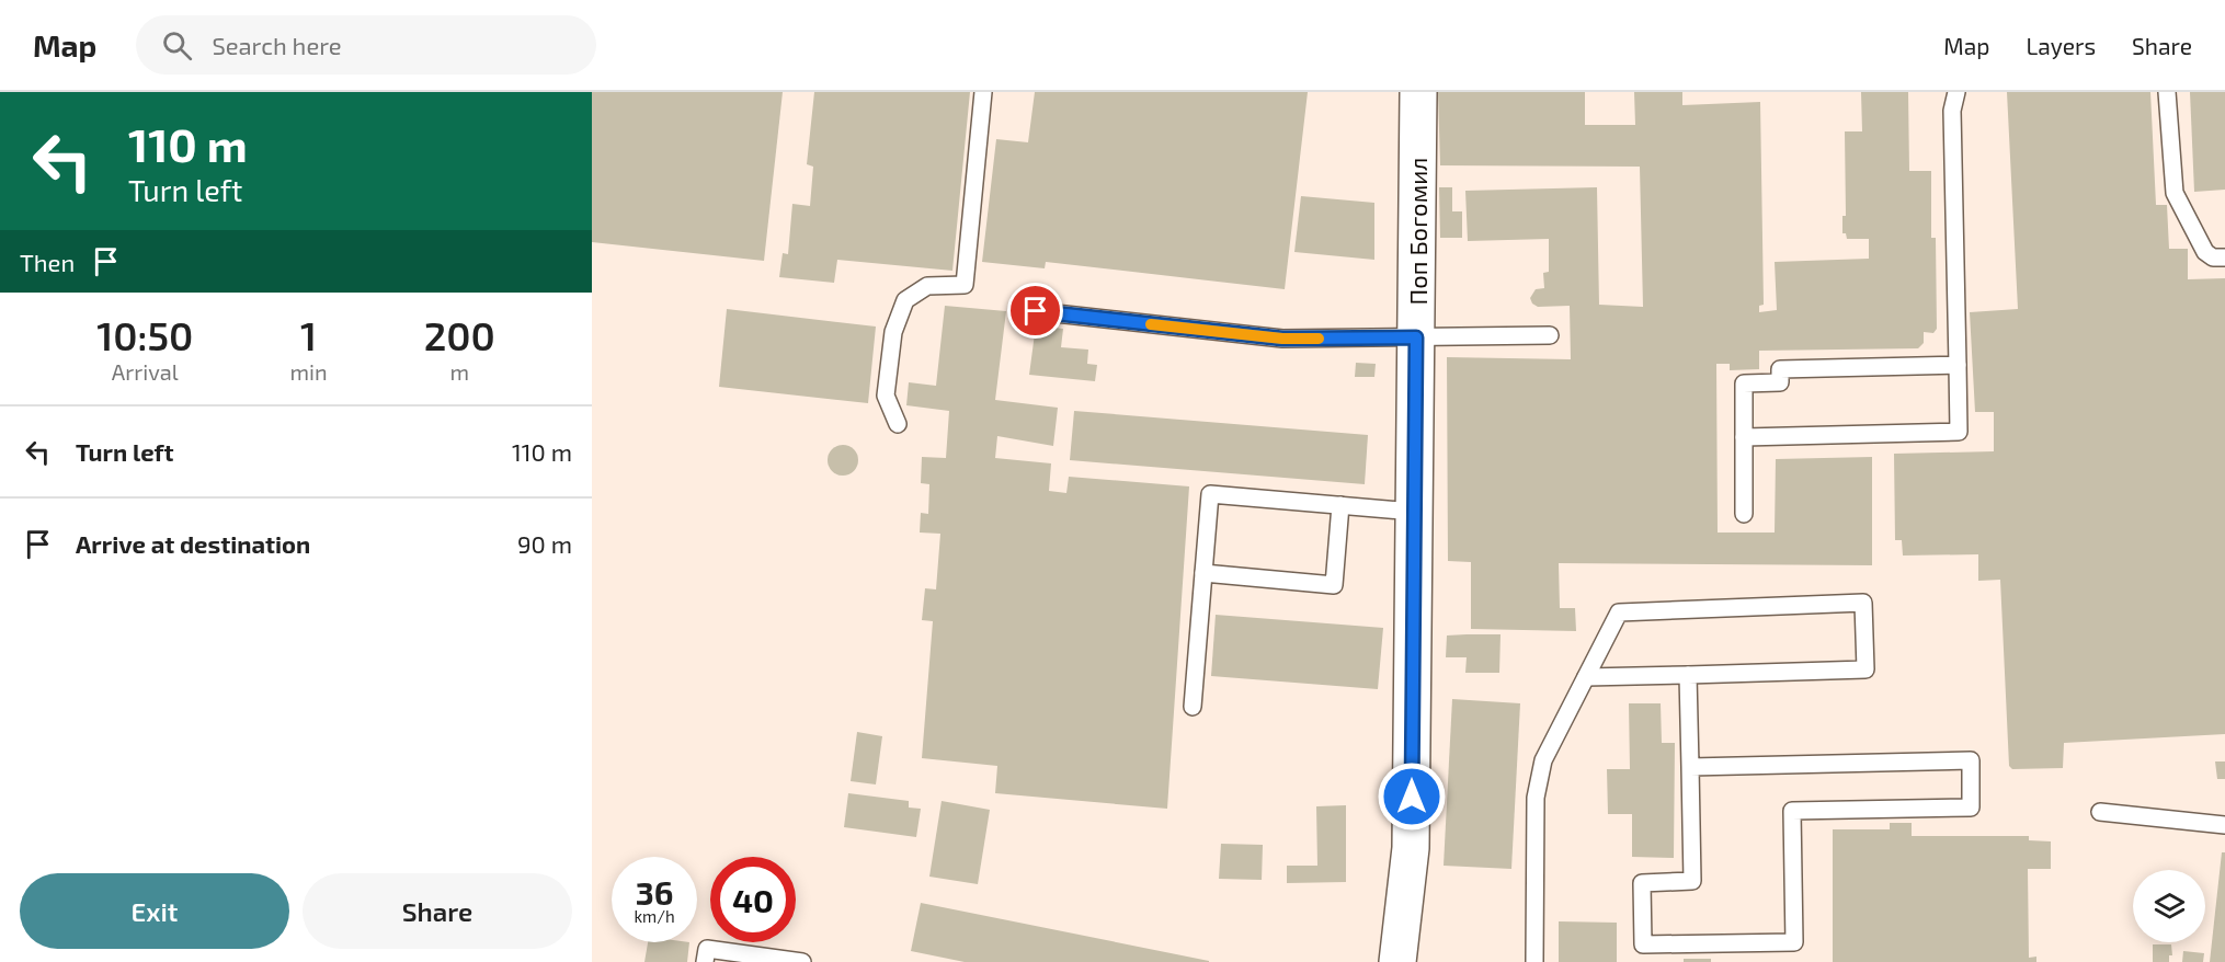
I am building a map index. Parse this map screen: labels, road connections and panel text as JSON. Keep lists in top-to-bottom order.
{
  "streets": {
    "street": ["Поп Богомил"]
  },
  "page": {
    "header": "Map",
    "search": "Search here",
    "nav": ["Map", "Layers", "Share"],
    "turn": ["110 m", "Turn left"],
    "then": "Then",
    "eta": [
      "10:50",
      "Arrival",
      "1",
      "min",
      "200",
      "m"
    ],
    "list": [
      {
        "name": "Turn left",
        "value": "110 m"
      },
      {
        "name": "Arrive at destination",
        "value": "90 m"
      }
    ],
    "speed": "36 km/h",
    "limit": "40",
    "buttons": ["Exit", "Share"]
  }
}
